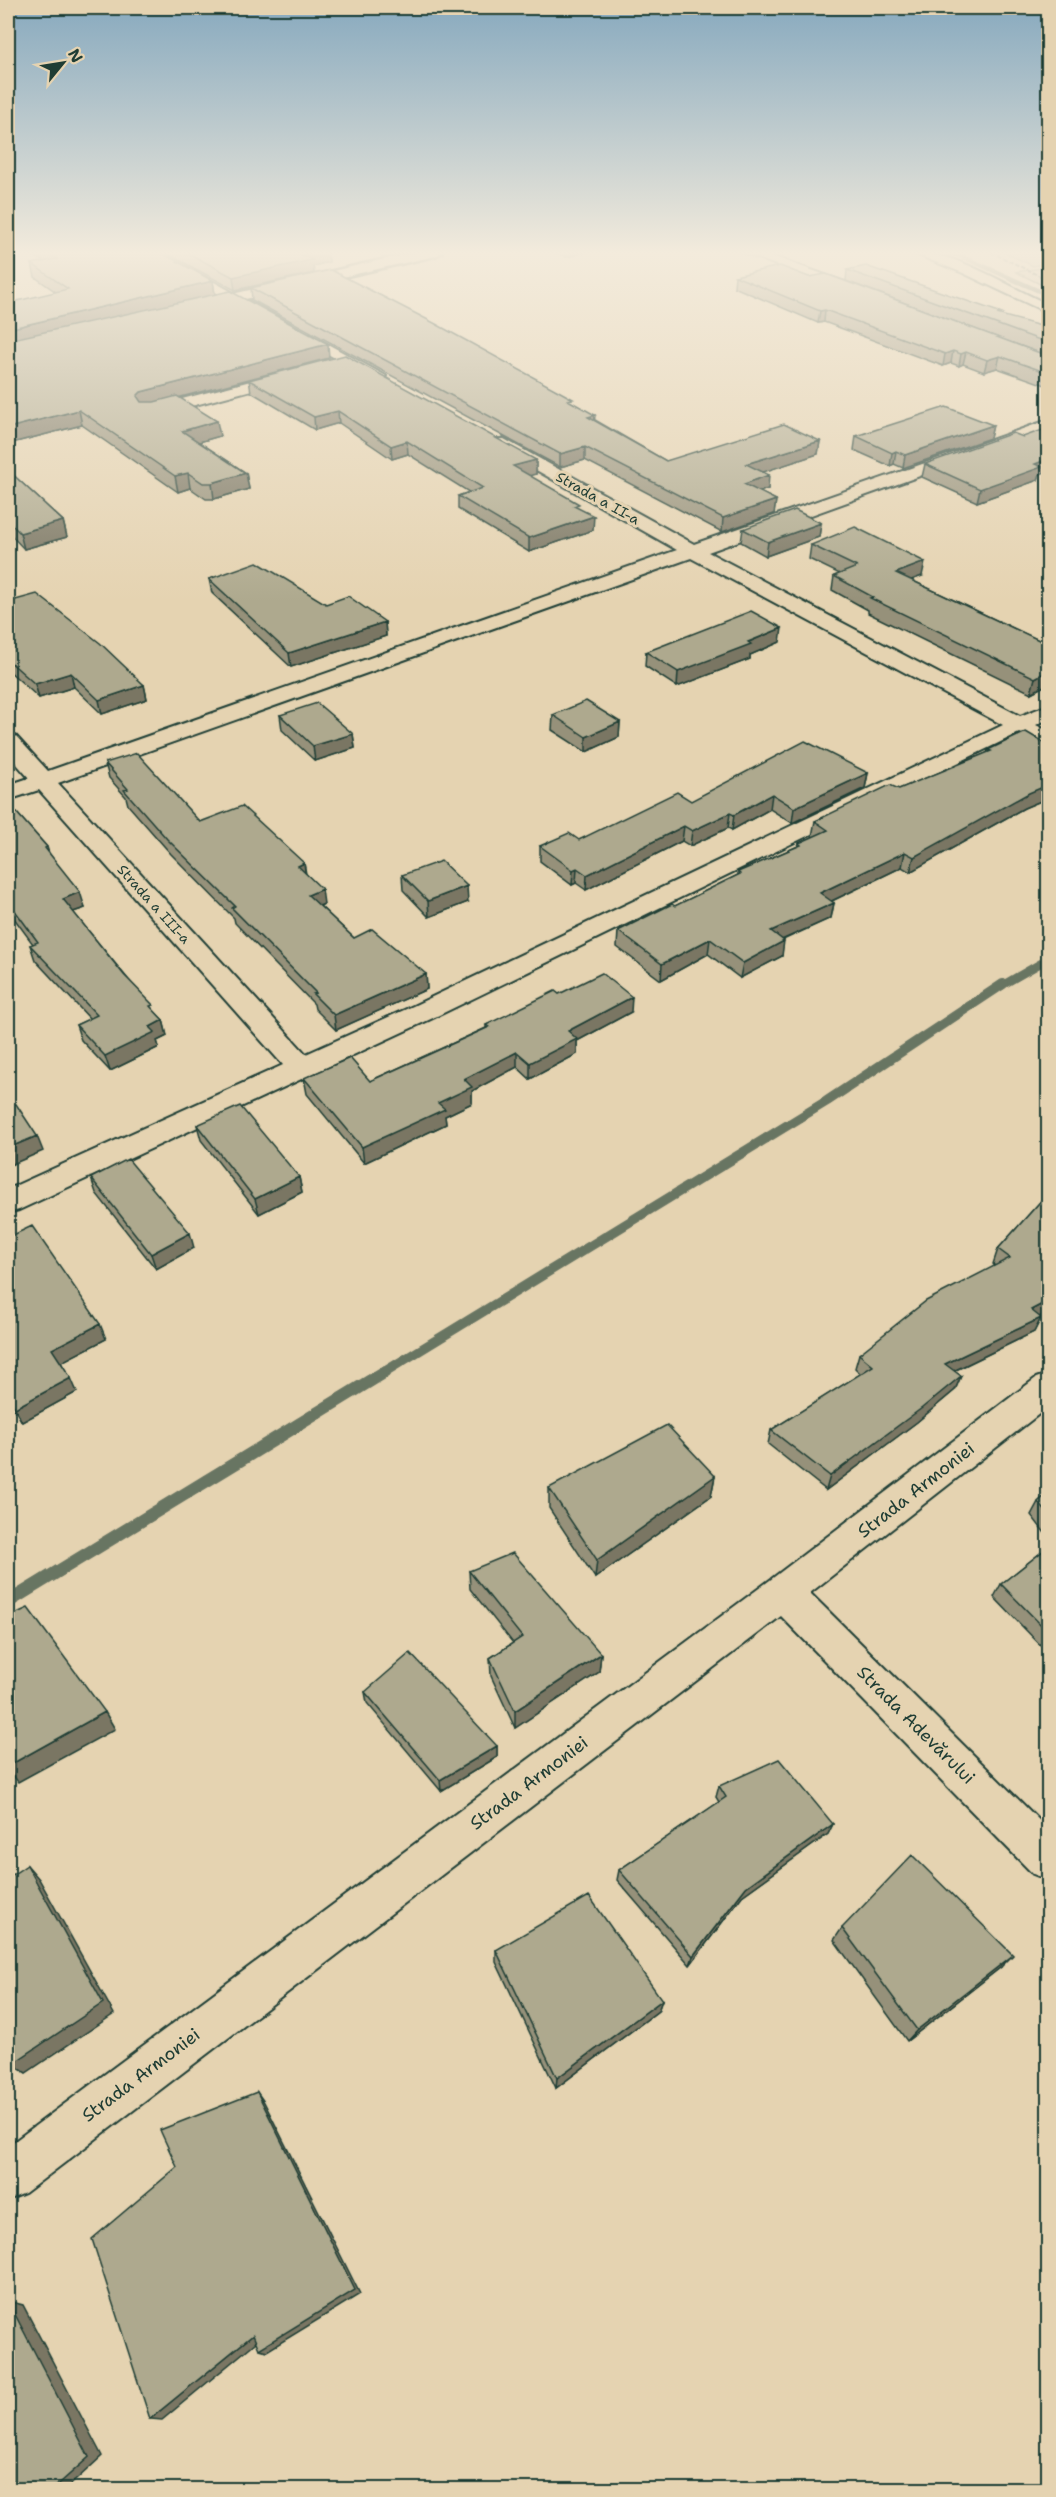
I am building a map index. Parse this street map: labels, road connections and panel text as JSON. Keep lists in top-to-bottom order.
{
  "streets": {
    "street": [
      "Strada a II-a",
      "Strada a III-a",
      "Strada Armoniei",
      "Strada Adevărului"
    ]
  },
  "crossings": [
    ["Strada Armoniei", "Strada Adevărului"]
  ],
  "north": "top right"
}
